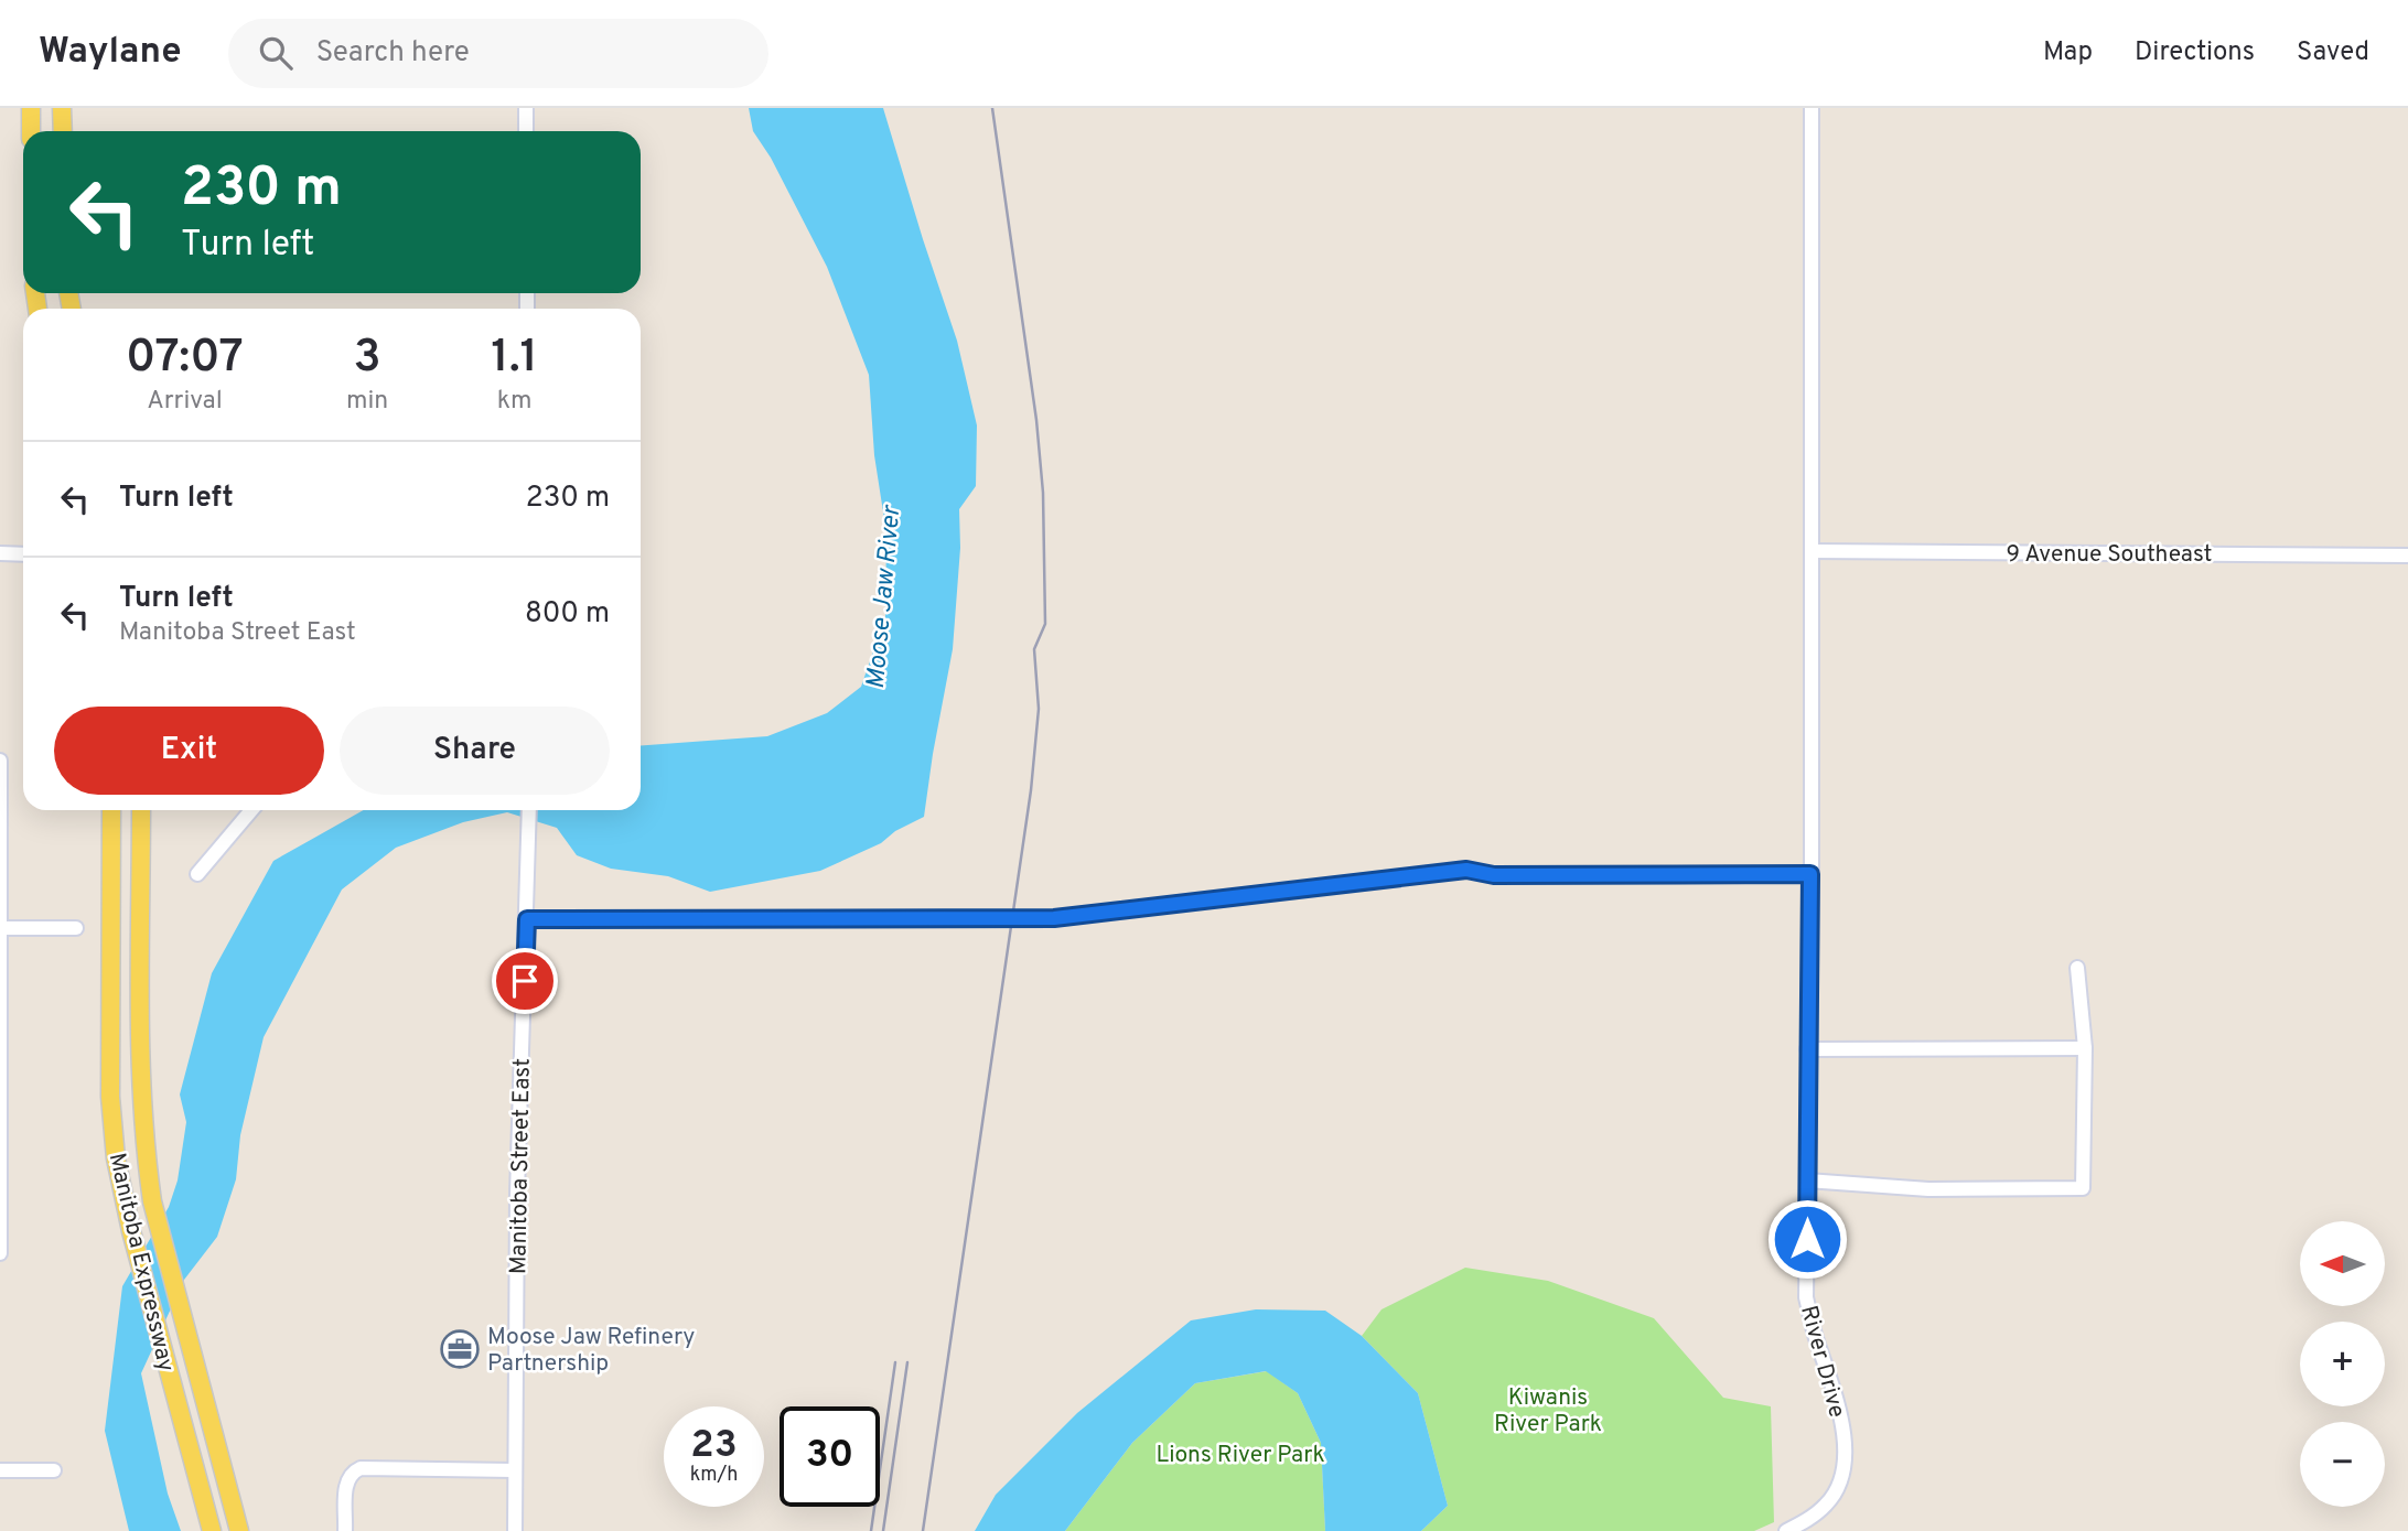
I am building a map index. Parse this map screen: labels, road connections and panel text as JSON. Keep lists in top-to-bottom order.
{
  "streets": {
    "main road": ["Manitoba Expressway"],
    "street": ["9 Avenue Southeast", "Manitoba Street East", "River Drive"]
  },
  "crossings": [
    ["9 Avenue Southeast", "River Drive"]
  ],
  "water": ["Moose Jaw River"],
  "parks": ["Kiwanis River Park", "Lions River Park"],
  "places": {
    "office": ["Moose Jaw Refinery Partnership"]
  },
  "north": "left",
  "page": {
    "header": "Waylane",
    "search": "Search here",
    "nav": ["Map", "Directions", "Saved"],
    "turn": ["230 m", "Turn left"],
    "eta": [
      "07:07",
      "Arrival",
      "3",
      "min",
      "1.1",
      "km"
    ],
    "list": [
      {
        "name": "Turn left",
        "value": "230 m"
      },
      {
        "name": "Turn left",
        "note": "Manitoba Street East",
        "value": "800 m"
      }
    ],
    "buttons": ["Exit", "Share"],
    "map_buttons": ["+", "−"],
    "speed": "23 km/h",
    "limit": "30"
  }
}
